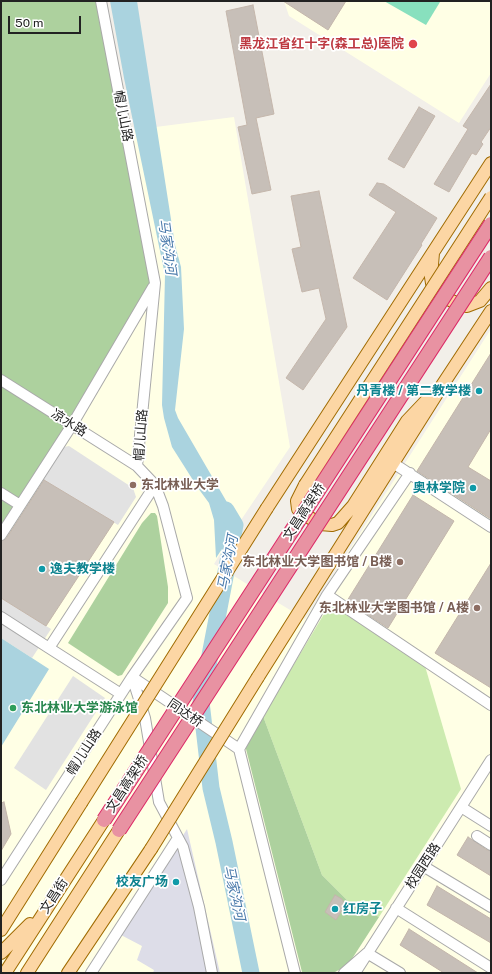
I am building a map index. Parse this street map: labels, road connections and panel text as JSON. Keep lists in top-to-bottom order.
{
  "streets": {
    "highway": ["文昌高架桥"],
    "main road": ["文昌街"],
    "street": [
      "帽儿山路",
      "凉水路",
      "同达桥",
      "校园西路"
    ]
  },
  "crossings": [
    ["帽儿山路", "凉水路"],
    ["帽儿山路", "同达桥"],
    ["文昌高架桥", "文昌街"]
  ],
  "water": ["马家沟河"],
  "places": [
    "黑龙江省红十字(森工总)医院",
    "丹青楼 / 第二教学楼",
    "东北林业大学",
    "奥林学院",
    "东北林业大学图书馆 / B楼",
    "逸夫教学楼",
    "东北林业大学图书馆 / A楼",
    "东北林业大学游泳馆",
    "校友广场",
    "红房子"
  ],
  "scale_bar": "50 m"
}
